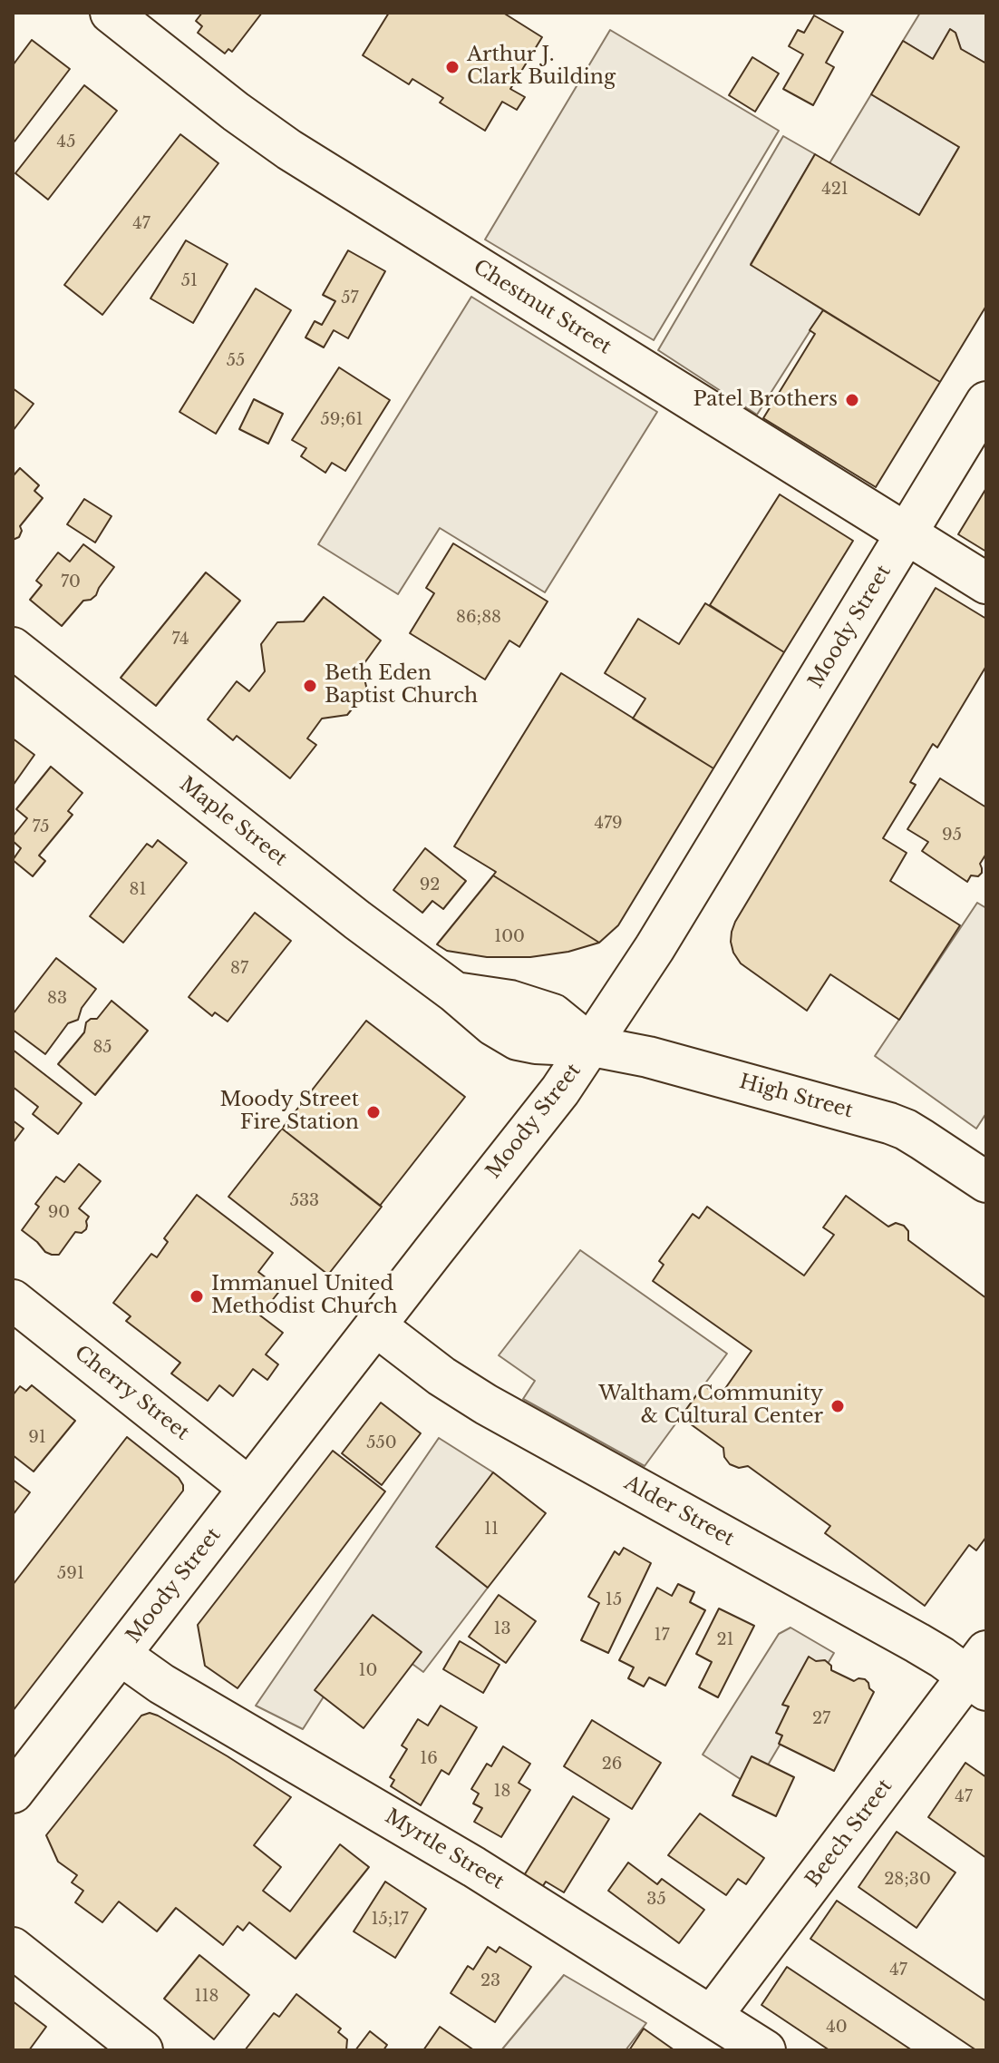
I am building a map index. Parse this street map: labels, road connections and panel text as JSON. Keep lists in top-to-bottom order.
{
  "streets": {
    "street": [
      "Chestnut Street",
      "Moody Street",
      "Maple Street",
      "High Street",
      "Cherry Street",
      "Alder Street",
      "Beech Street",
      "Myrtle Street"
    ]
  },
  "crossings": [
    ["Chestnut Street", "Moody Street"],
    ["Moody Street", "Maple Street"],
    ["Moody Street", "High Street"],
    ["Moody Street", "Cherry Street"],
    ["Moody Street", "Alder Street"],
    ["Moody Street", "Myrtle Street"],
    ["Maple Street", "High Street"],
    ["Alder Street", "Beech Street"],
    ["Beech Street", "Myrtle Street"]
  ],
  "places": [
    "Arthur J. Clark Building",
    "Patel Brothers",
    "Beth Eden Baptist Church",
    "Moody Street Fire Station",
    "Immanuel United Methodist Church",
    "Waltham Community & Cultural Center"
  ],
  "house_numbers": [
    "45",
    "421",
    "47",
    "51",
    "57",
    "55",
    "59;61",
    "70",
    "86;88",
    "74",
    "479",
    "75",
    "95",
    "92",
    "81",
    "100",
    "87",
    "83",
    "85",
    "533",
    "90",
    "91",
    "550",
    "11",
    "591",
    "15",
    "13",
    "17",
    "21",
    "10",
    "27",
    "16",
    "26",
    "18",
    "47",
    "28;30",
    "35",
    "15;17",
    "47",
    "23",
    "118",
    "40"
  ]
}
